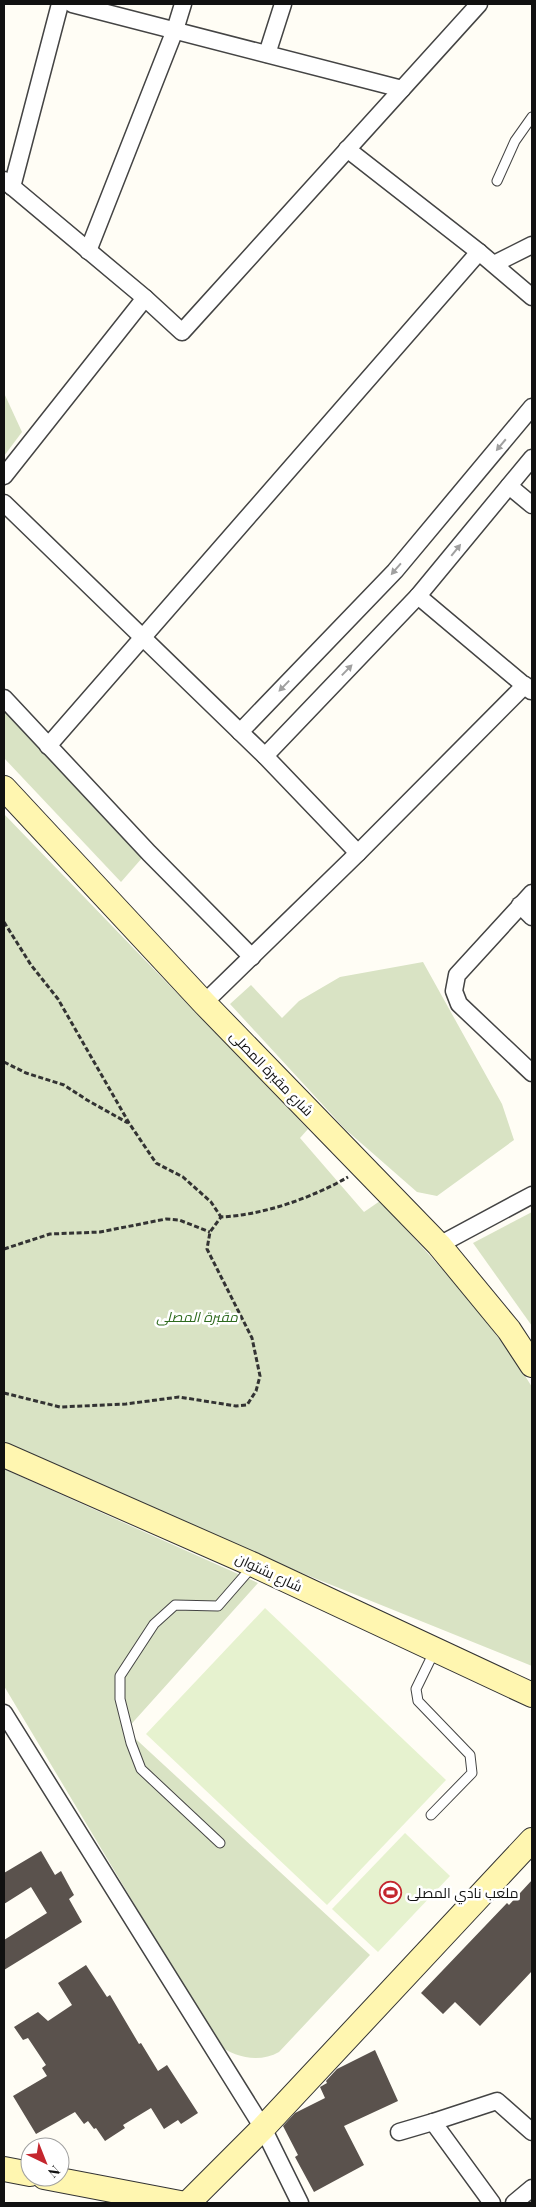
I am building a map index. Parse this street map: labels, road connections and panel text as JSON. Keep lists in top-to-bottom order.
{
  "streets": {
    "street": ["شارع مقبرة المصلى", "شارع بشتوان"]
  },
  "parks": ["مقبرة المصلى"],
  "places": {
    "sports": ["ملعب نادي المصلى"]
  },
  "north": "bottom right"
}
